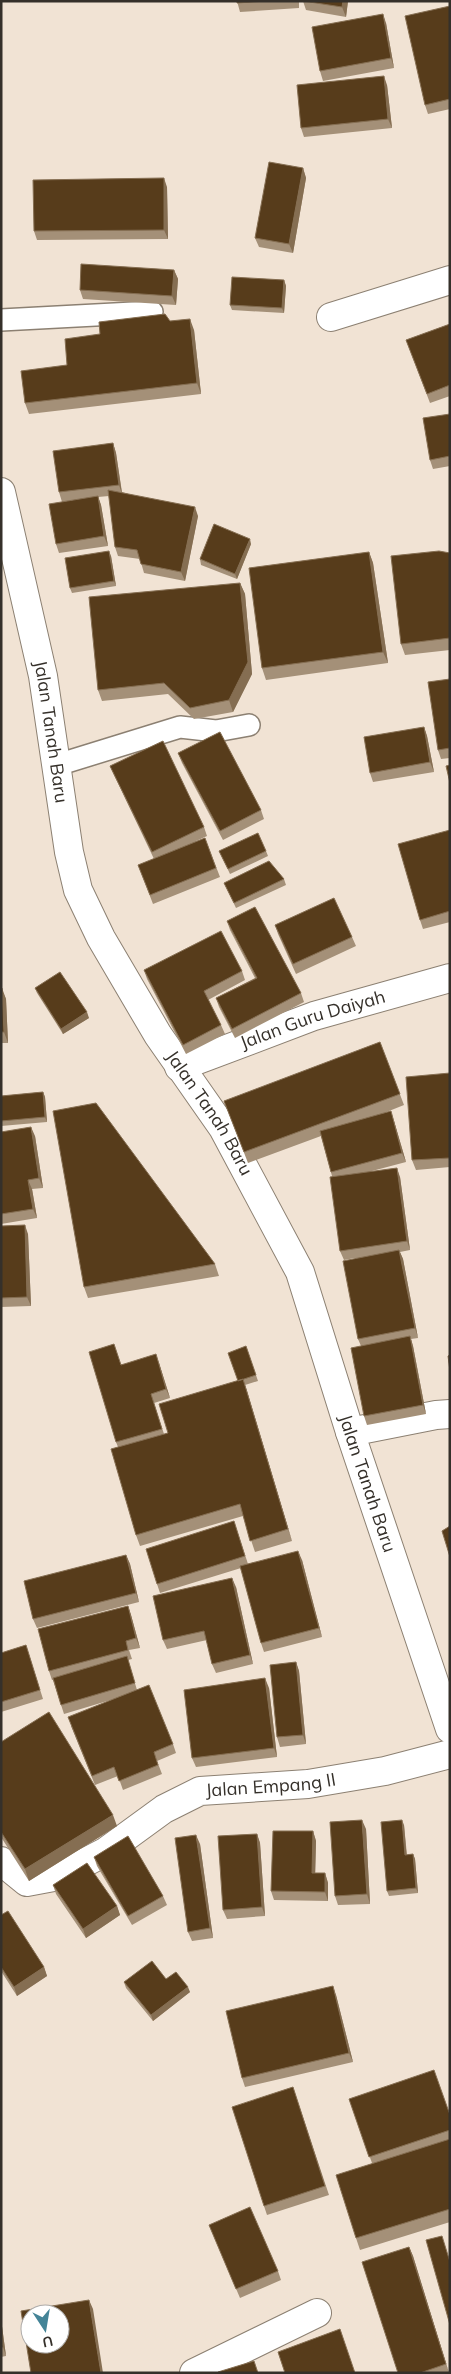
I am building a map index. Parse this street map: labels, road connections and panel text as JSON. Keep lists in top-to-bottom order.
{
  "streets": {
    "main road": ["Jalan Tanah Baru", "Jalan Guru Daiyah", "Jalan Empang II"]
  },
  "crossings": [
    ["Jalan Tanah Baru", "Jalan Guru Daiyah"]
  ],
  "north": "bottom"
}
